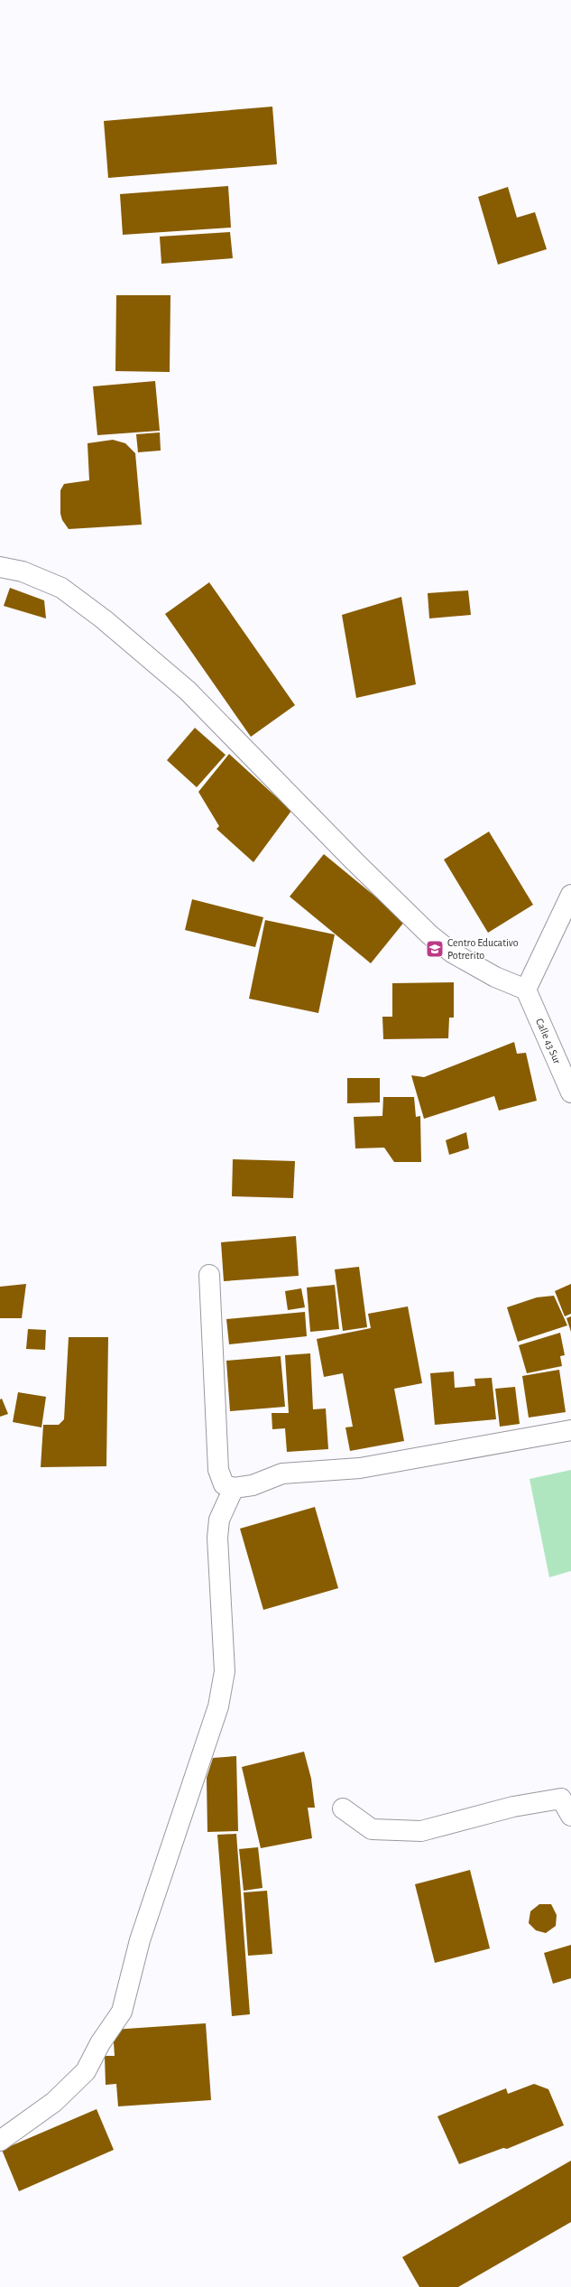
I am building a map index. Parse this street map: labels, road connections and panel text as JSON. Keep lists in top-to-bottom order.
{
  "streets": {
    "street": ["Calle 43 Sur"]
  },
  "places": {
    "school or university": ["Centro Educativo Potrerito"]
  }
}
